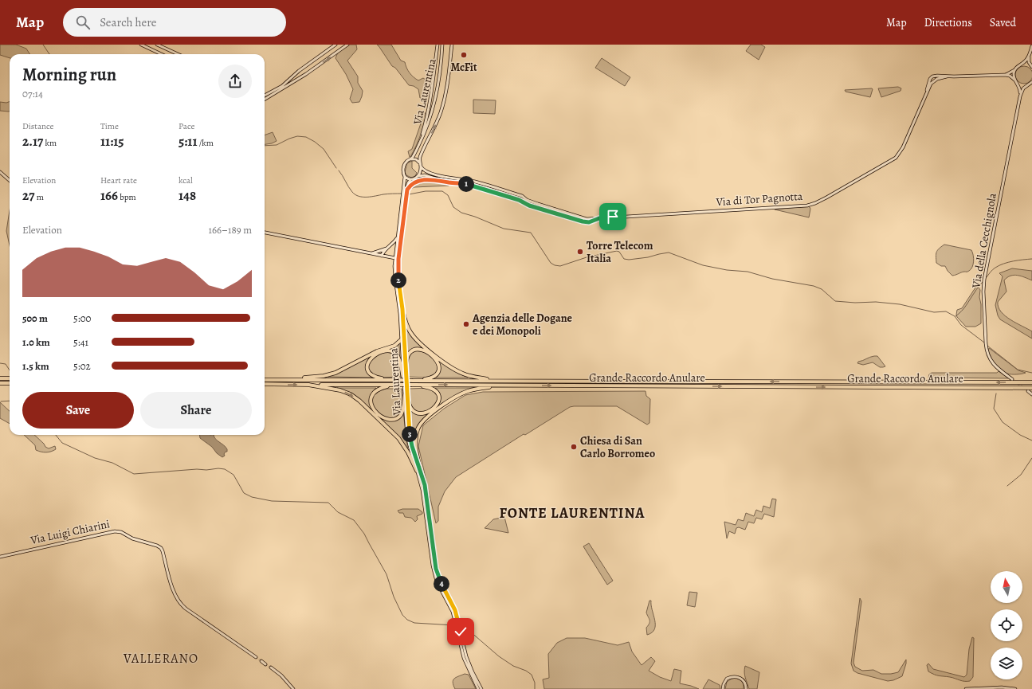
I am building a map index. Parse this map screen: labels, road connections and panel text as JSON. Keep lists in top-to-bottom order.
{
  "streets": {
    "highway": ["Grande Raccordo Anulare"],
    "street": [
      "Via Laurentina",
      "Via di Tor Pagnotta",
      "Via della Cecchignola",
      "Via Luigi Chiarini"
    ]
  },
  "crossings": [
    ["Via Laurentina", "Via di Tor Pagnotta"],
    ["Via di Tor Pagnotta", "Via della Cecchignola"]
  ],
  "districts": ["FONTE LAURENTINA", "VALLERANO"],
  "places": [
    "McFit",
    "Torre Telecom Italia",
    "Agenzia delle Dogane e dei Monopoli",
    "Chiesa di San Carlo Borromeo"
  ],
  "north": "top",
  "page": {
    "header": "Map",
    "search": "Search here",
    "nav": ["Map", "Directions", "Saved"],
    "heading": ["Morning run", "07:14"],
    "stats": [
      ["Distance", "2.17 km"],
      ["Time", "11:15"],
      ["Pace", "5:11 /km"],
      ["Elevation", "27 m"],
      ["Heart rate", "166 bpm"],
      ["kcal", "148"]
    ],
    "pins": [
      "1",
      "2",
      "3",
      "4"
    ],
    "chart": ["Elevation", "166–189 m"],
    "list": [
      {
        "name": "500 m",
        "note": "5:00"
      },
      {
        "name": "1.0 km",
        "note": "5:41"
      },
      {
        "name": "1.5 km",
        "note": "5:02"
      }
    ],
    "buttons": ["Save", "Share"]
  }
}
